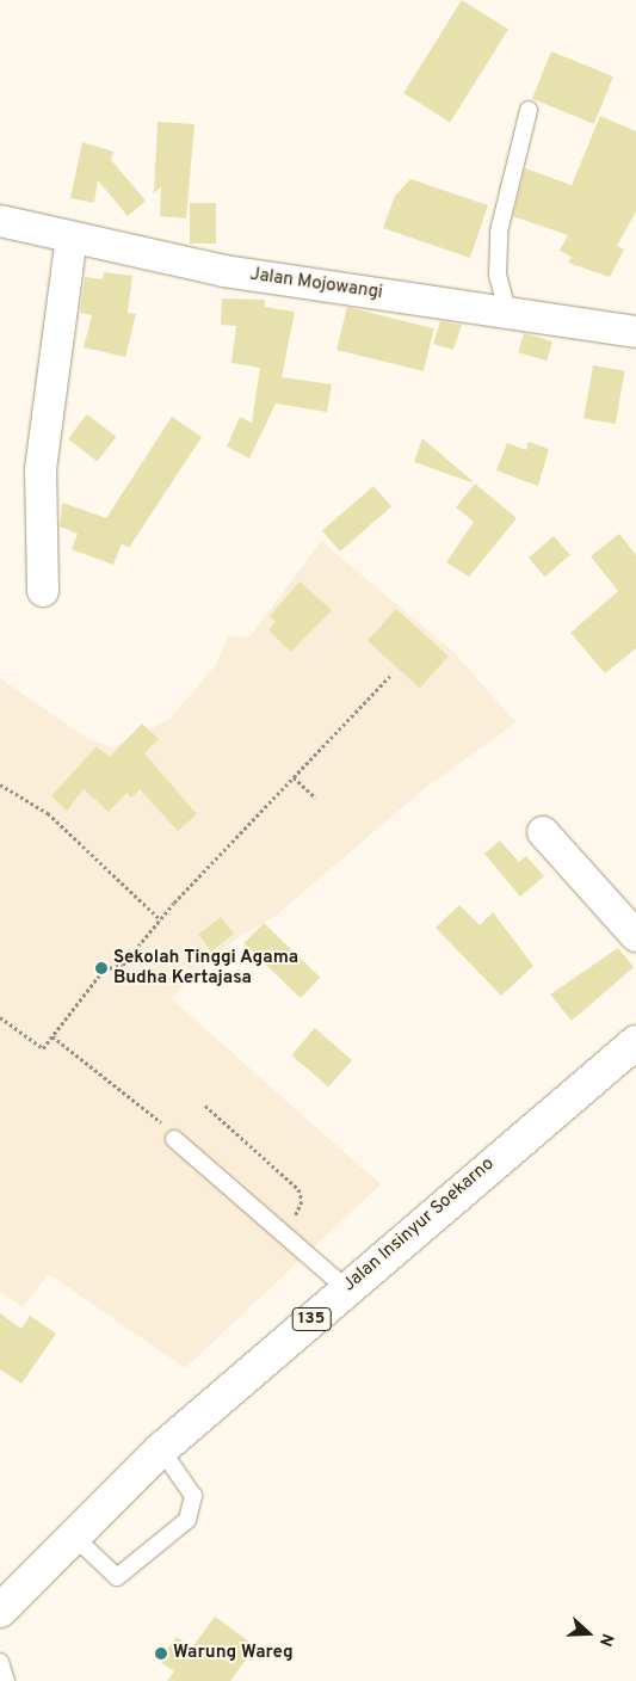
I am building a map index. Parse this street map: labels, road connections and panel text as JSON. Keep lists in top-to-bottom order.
{
  "streets": {
    "main road": ["Jalan Insinyur Soekarno", "135"],
    "street": ["Jalan Mojowangi"]
  },
  "places": ["Sekolah Tinggi Agama Budha Kertajasa", "Warung Wareg"],
  "north": "right"
}
